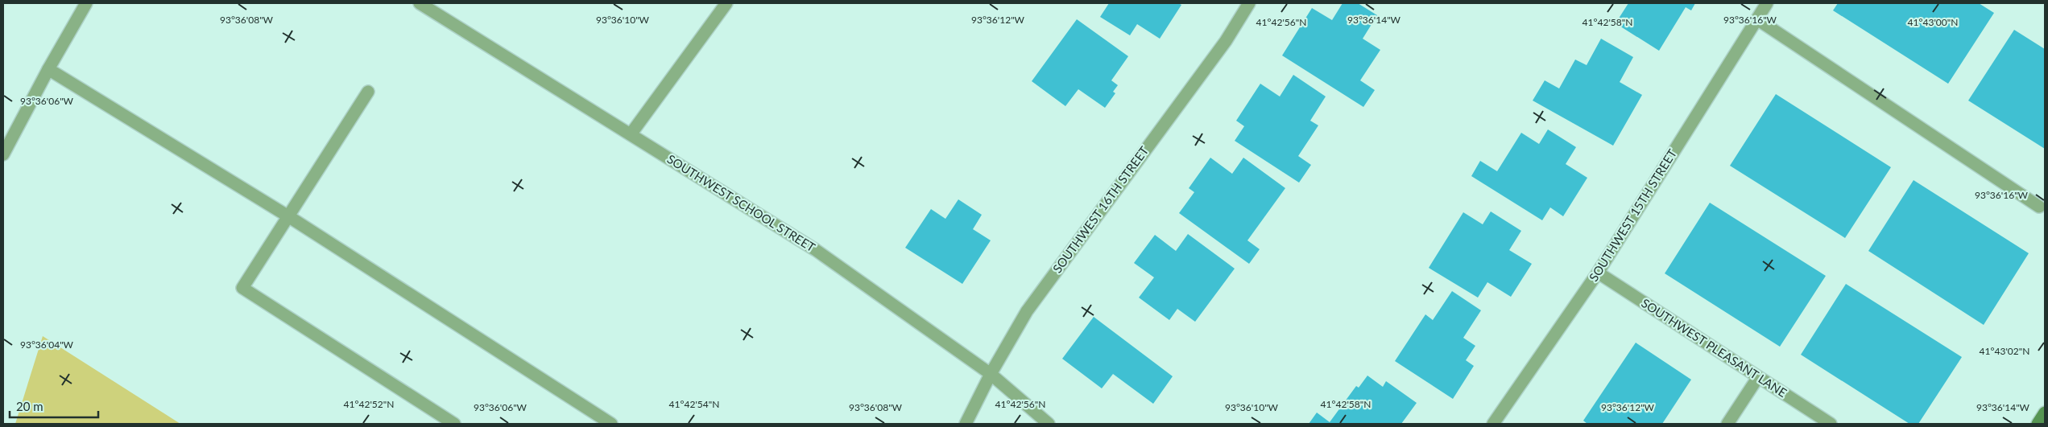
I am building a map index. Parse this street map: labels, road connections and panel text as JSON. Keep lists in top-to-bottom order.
{
  "streets": {
    "street": [
      "SOUTHWEST SCHOOL STREET",
      "SOUTHWEST 16TH STREET",
      "SOUTHWEST 15TH STREET",
      "SOUTHWEST PLEASANT LANE"
    ]
  },
  "crossings": [
    ["SOUTHWEST SCHOOL STREET", "SOUTHWEST 16TH STREET"],
    ["SOUTHWEST 15TH STREET", "SOUTHWEST PLEASANT LANE"]
  ],
  "scale_bar": "20 m",
  "coordinates": [
    "93°36'14\"W",
    "93°36'08\"W",
    "93°36'10\"W",
    "93°36'12\"W",
    "93°36'16\"W",
    "41°42'56\"N",
    "41°43'00\"N",
    "41°42'58\"N",
    "93°36'06\"W",
    "93°36'04\"W",
    "41°43'02\"N",
    "41°42'52\"N",
    "41°42'54\"N"
  ]
}
